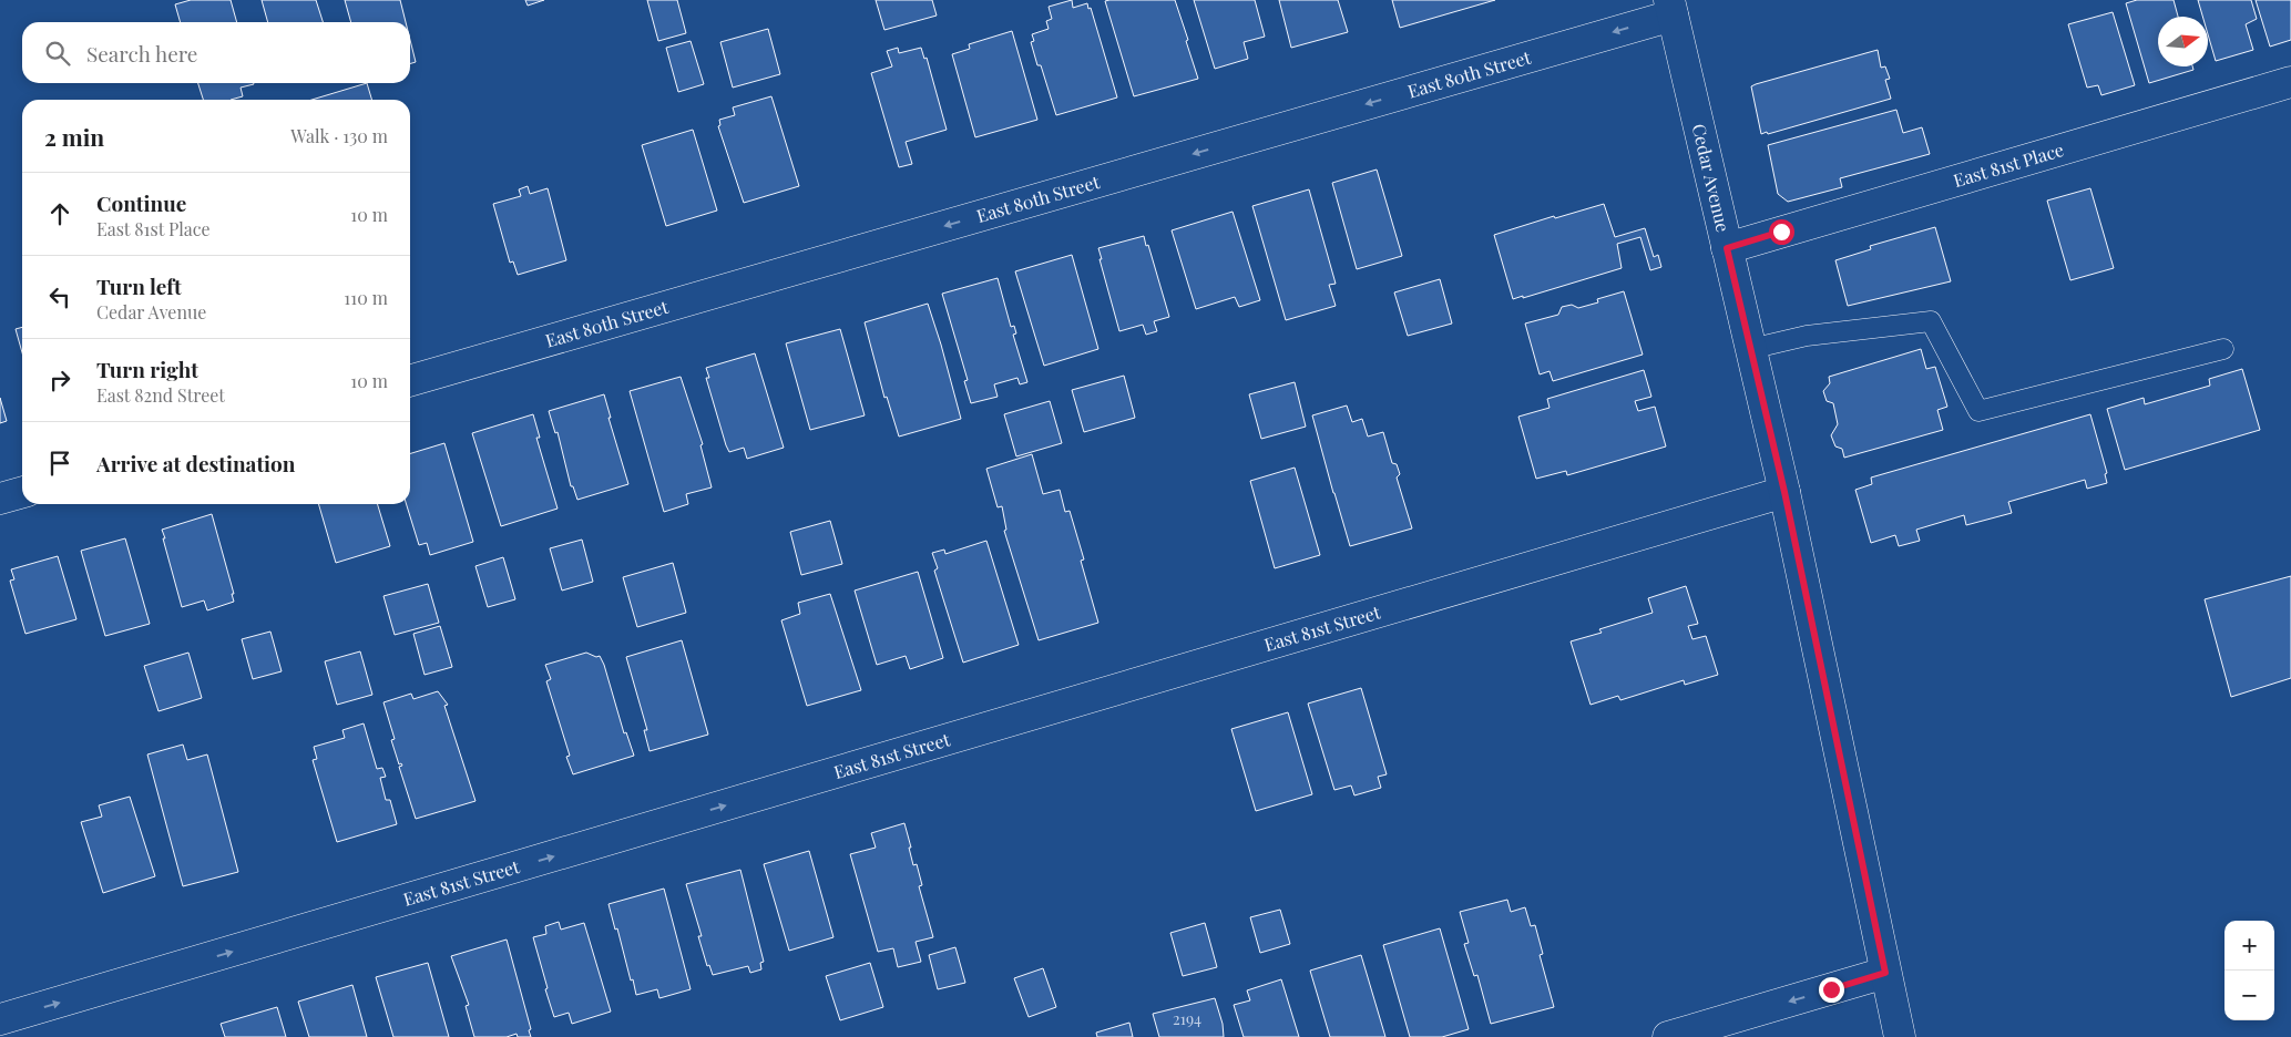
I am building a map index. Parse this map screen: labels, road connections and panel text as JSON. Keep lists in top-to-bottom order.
{
  "streets": {
    "street": [
      "East 80th Street",
      "East 81st Place",
      "Cedar Avenue",
      "East 81st Street"
    ]
  },
  "crossings": [
    ["East 80th Street", "Cedar Avenue"],
    ["East 81st Place", "Cedar Avenue"],
    ["Cedar Avenue", "East 81st Street"]
  ],
  "one_way": ["East 80th Street", "East 81st Street"],
  "house_numbers": ["2194"],
  "north": "right",
  "page": {
    "search": "Search here",
    "heading": ["2 min", "Walk · 130 m"],
    "list": [
      ["Continue", "East 81st Place", "10 m"],
      ["Turn left", "Cedar Avenue", "110 m"],
      ["Turn right", "East 82nd Street", "10 m"],
      "Arrive at destination"
    ],
    "map_buttons": ["+", "−"]
  }
}
